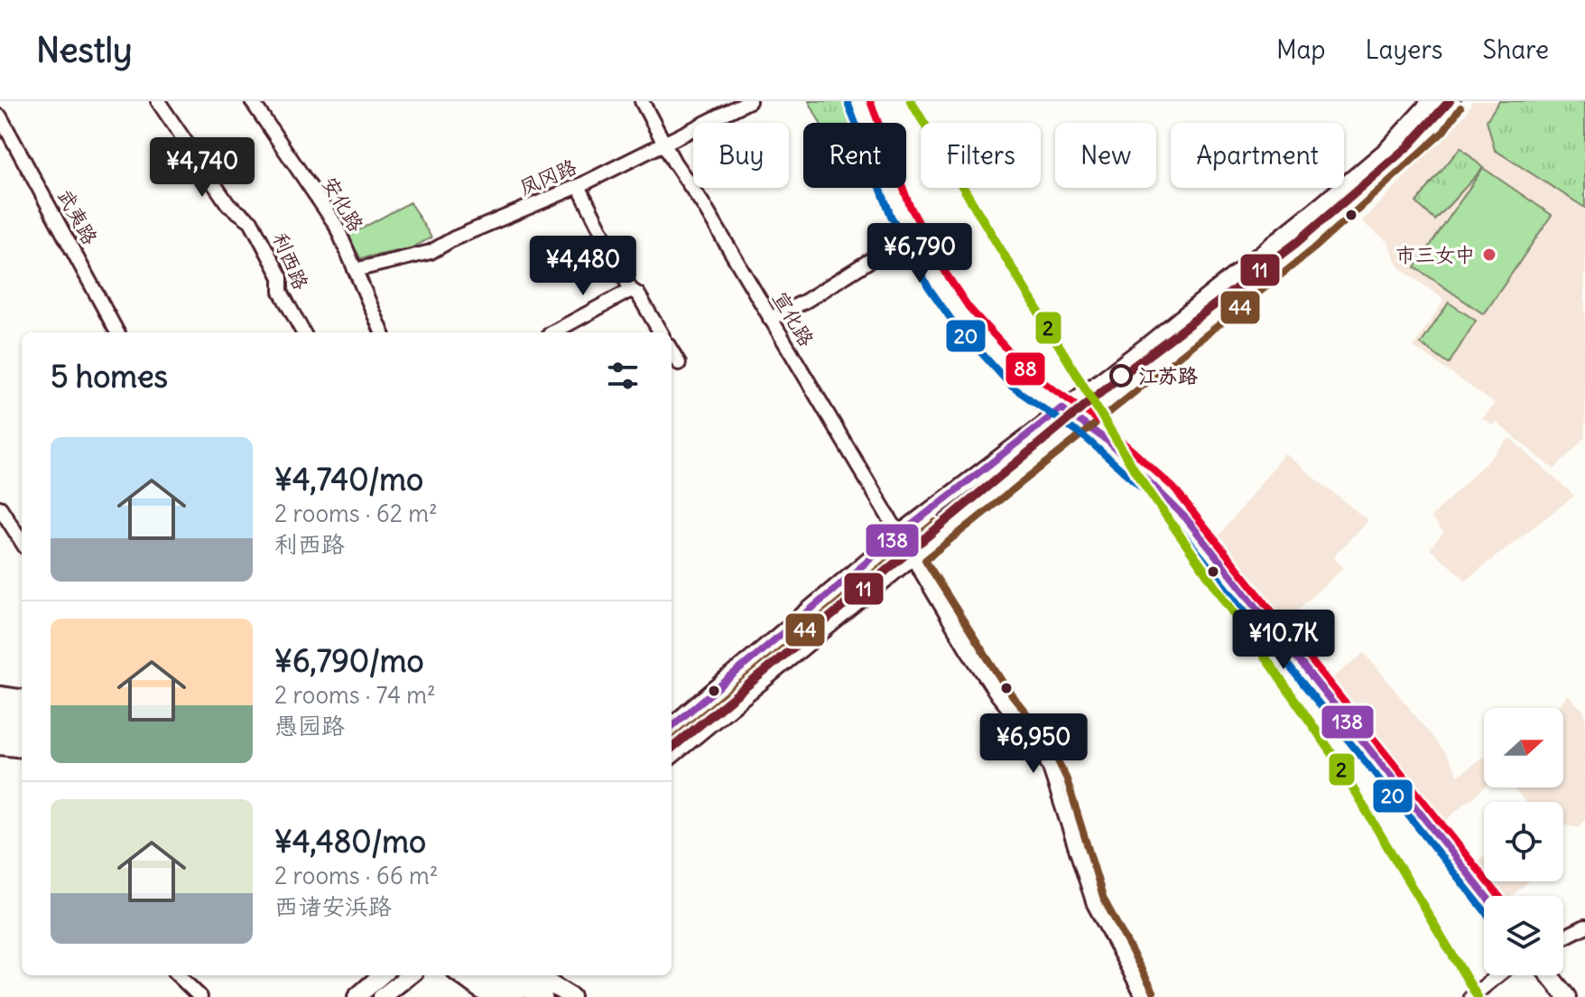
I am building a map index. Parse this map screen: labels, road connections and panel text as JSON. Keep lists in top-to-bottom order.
{
  "streets": {
    "street": [
      "凤冈路",
      "安化路",
      "武夷路",
      "利西路",
      "宣化路"
    ]
  },
  "crossings": [
    ["凤冈路", "安化路"],
    ["凤冈路", "宣化路"]
  ],
  "places": ["市三女中", "江苏路"],
  "lines": [
    "transit line 11",
    "metro line 2",
    "transit line 88",
    "transit line 20",
    "transit line 44",
    "transit line 138"
  ],
  "north": "right",
  "page": {
    "header": "Nestly",
    "nav": ["Map", "Layers", "Share"],
    "chip": [
      "Buy",
      "Rent",
      "Filters",
      "New",
      "Apartment"
    ],
    "price": [
      "¥4,740",
      "¥6,790",
      "¥4,480",
      "¥10.7K",
      "¥6,950"
    ],
    "heading": "5 homes",
    "list": [
      {
        "name": "¥4,740/mo",
        "note": "2 rooms · 62 m² · 利西路"
      },
      {
        "name": "¥6,790/mo",
        "note": "2 rooms · 74 m² · 愚园路"
      },
      {
        "name": "¥4,480/mo",
        "note": "2 rooms · 66 m² · 西诸安浜路"
      }
    ]
  }
}
